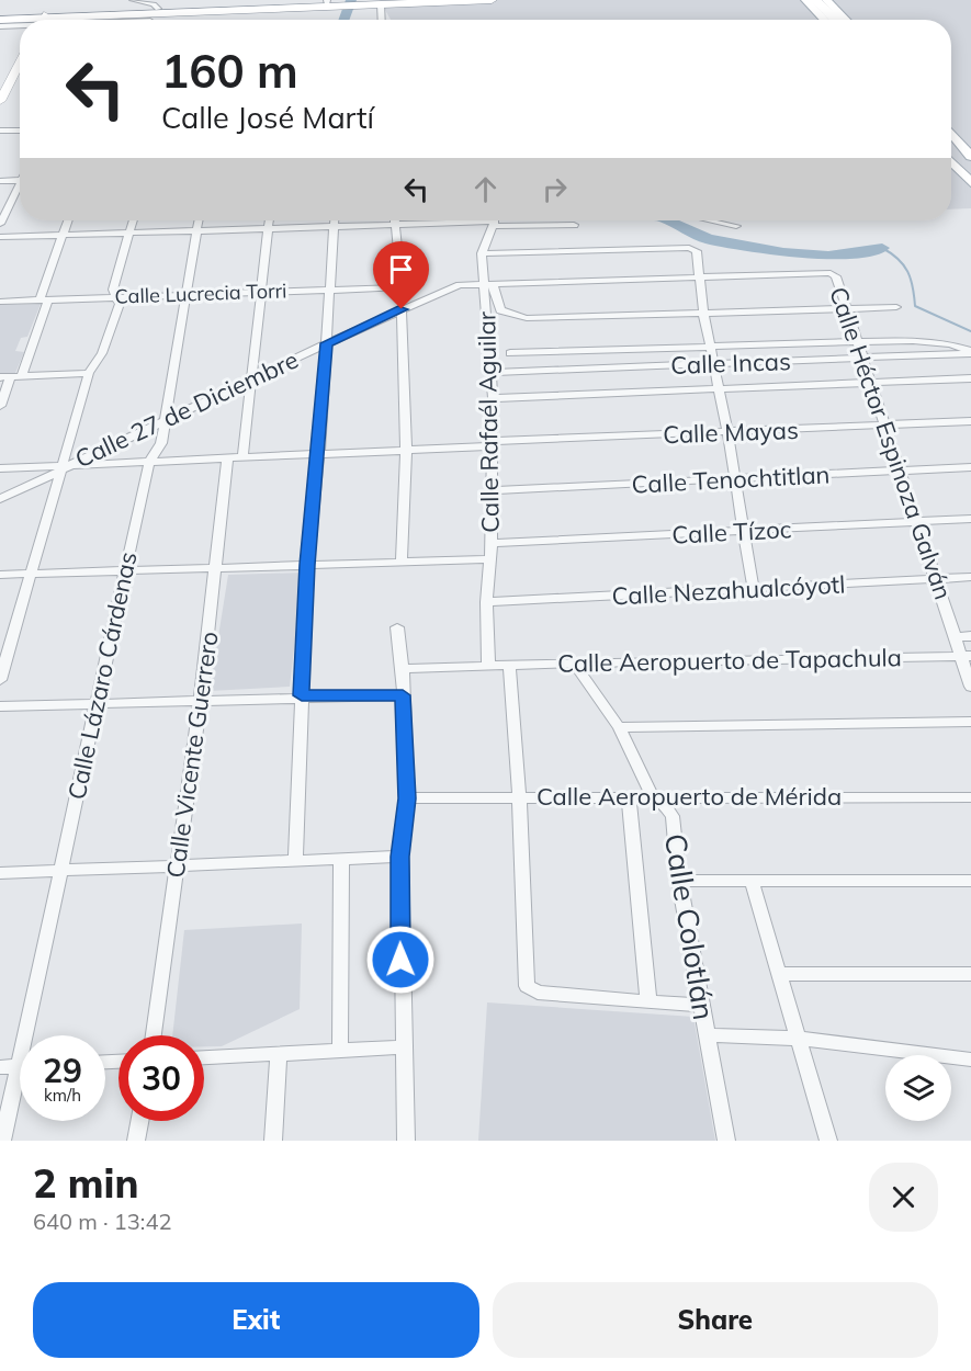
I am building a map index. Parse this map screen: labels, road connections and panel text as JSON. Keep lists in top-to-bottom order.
{
  "streets": {
    "street": [
      "Calle Lucrecia Torri",
      "Calle Incas",
      "Calle 27 de Diciembre",
      "Calle Rafaél Aguilar",
      "Calle Mayas",
      "Calle Héctor Espinoza Galván",
      "Calle Tenochtitlan",
      "Calle Tízoc",
      "Calle Nezahualcóyotl",
      "Calle Aeropuerto de Tapachula",
      "Calle Lázaro Cárdenas",
      "Calle Vicente Guerrero",
      "Calle Aeropuerto de Mérida",
      "Calle Colotlán"
    ]
  },
  "crossings": [
    ["Calle Lucrecia Torri", "Calle Lázaro Cárdenas"],
    ["Calle Incas", "Calle Rafaél Aguilar"],
    ["Calle Incas", "Calle Héctor Espinoza Galván"],
    ["Calle 27 de Diciembre", "Calle Rafaél Aguilar"],
    ["Calle 27 de Diciembre", "Calle Mayas"],
    ["Calle 27 de Diciembre", "Calle Héctor Espinoza Galván"],
    ["Calle 27 de Diciembre", "Calle Lázaro Cárdenas"],
    ["Calle Rafaél Aguilar", "Calle Mayas"],
    ["Calle Rafaél Aguilar", "Calle Tenochtitlan"],
    ["Calle Rafaél Aguilar", "Calle Tízoc"],
    ["Calle Rafaél Aguilar", "Calle Nezahualcóyotl"],
    ["Calle Rafaél Aguilar", "Calle Aeropuerto de Tapachula"],
    ["Calle Mayas", "Calle Héctor Espinoza Galván"],
    ["Calle Mayas", "Calle Lázaro Cárdenas"],
    ["Calle Mayas", "Calle Vicente Guerrero"],
    ["Calle Héctor Espinoza Galván", "Calle Tenochtitlan"],
    ["Calle Héctor Espinoza Galván", "Calle Tízoc"],
    ["Calle Héctor Espinoza Galván", "Calle Nezahualcóyotl"],
    ["Calle Héctor Espinoza Galván", "Calle Aeropuerto de Tapachula"],
    ["Calle Aeropuerto de Tapachula", "Calle Colotlán"],
    ["Calle Aeropuerto de Mérida", "Calle Colotlán"]
  ],
  "page": {
    "turn": ["160 m", "Calle José Martí"],
    "speed": "29 km/h",
    "limit": "30",
    "heading": ["2 min", "640 m · 13:42"],
    "buttons": ["Exit", "Share"]
  }
}
